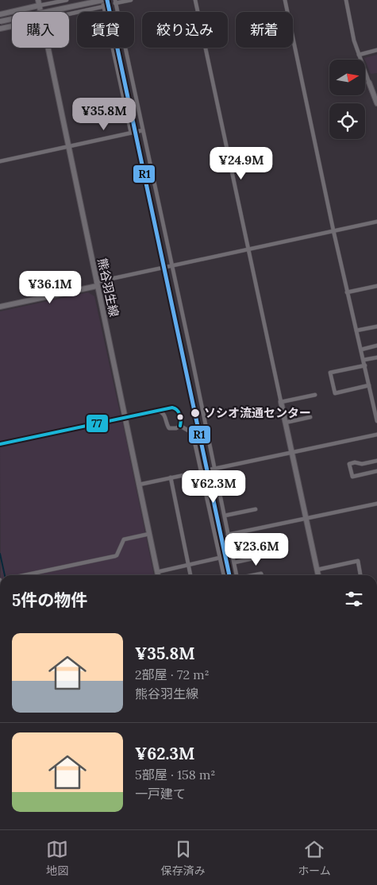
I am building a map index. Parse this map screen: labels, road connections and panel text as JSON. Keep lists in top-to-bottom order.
{
  "streets": {
    "main road": ["熊谷羽生線"]
  },
  "places": ["ソシオ流通センター"],
  "lines": ["transit line R1", "transit line 77"],
  "north": "right",
  "page": {
    "chip": [
      "購入",
      "賃貸",
      "絞り込み",
      "新着"
    ],
    "price": [
      "¥35.8M",
      "¥24.9M",
      "¥36.1M",
      "¥62.3M",
      "¥23.6M"
    ],
    "heading": "5件の物件",
    "list": [
      {
        "name": "¥35.8M",
        "note": "2部屋 · 72 m² · 熊谷羽生線"
      },
      {
        "name": "¥62.3M",
        "note": "5部屋 · 158 m² · 一戸建て"
      }
    ],
    "tabs": ["地図", "保存済み", "ホーム"]
  }
}
